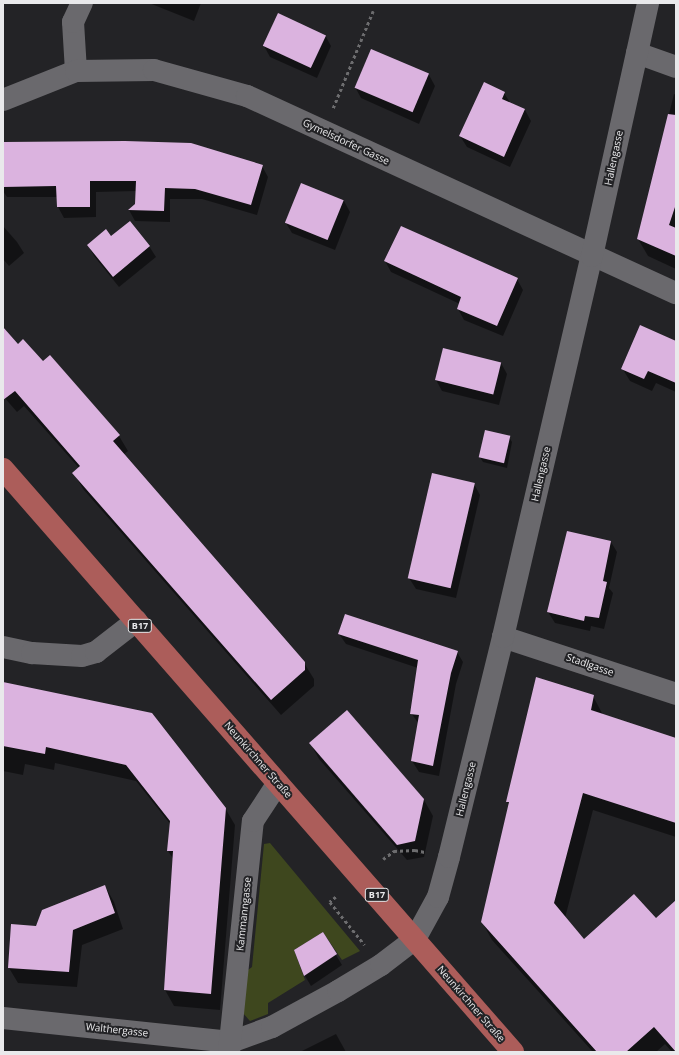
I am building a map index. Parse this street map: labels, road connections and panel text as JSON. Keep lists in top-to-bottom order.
{
  "streets": {
    "main road": ["B17", "Neunkirchner Straße"],
    "street": [
      "Gymelsdorfer Gasse",
      "Hallengasse",
      "Stadlgasse",
      "Kammanngasse",
      "Walthergasse"
    ]
  },
  "crossings": [
    ["Gymelsdorfer Gasse", "Hallengasse"],
    ["Hallengasse", "Stadlgasse"],
    ["Hallengasse", "Neunkirchner Straße"],
    ["Neunkirchner Straße", "Kammanngasse"],
    ["Kammanngasse", "Walthergasse"]
  ]
}
